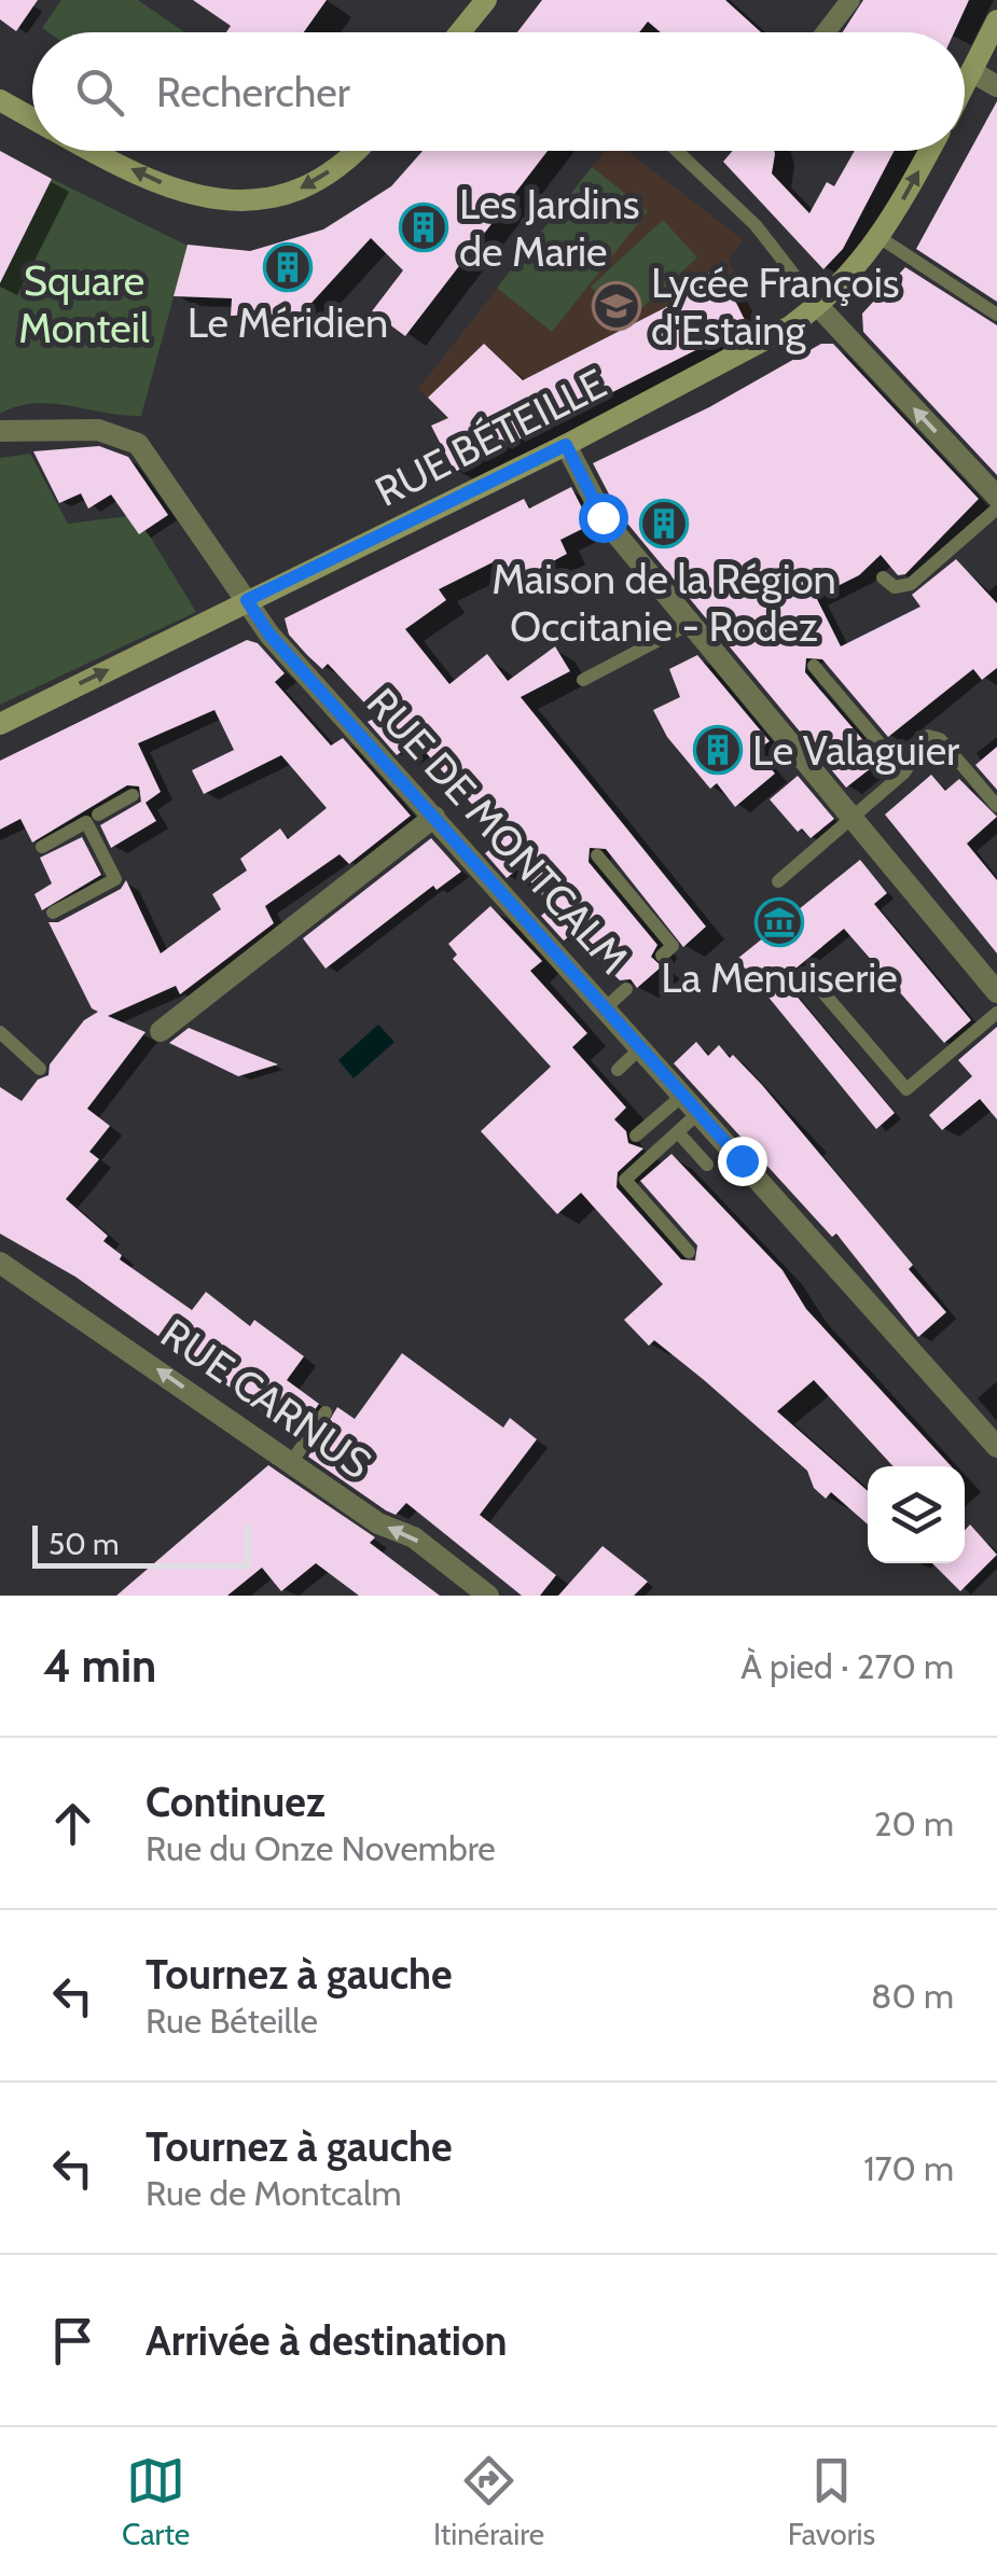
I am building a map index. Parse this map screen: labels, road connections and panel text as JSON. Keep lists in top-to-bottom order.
{
  "streets": {
    "main road": ["RUE BÉTEILLE"],
    "street": ["RUE DE MONTCALM", "RUE CARNUS"]
  },
  "crossings": [
    ["RUE BÉTEILLE", "RUE DE MONTCALM"]
  ],
  "one_way": ["RUE CARNUS"],
  "parks": ["Square Monteil"],
  "places": {
    "building": [
      "Les Jardins de Marie",
      "Le Méridien",
      "Maison de la Région Occitanie - Rodez",
      "Le Valaguier"
    ],
    "school or university": ["Lycée François d'Estaing"],
    "museum": ["La Menuiserie"]
  },
  "scale_bar": "50 m",
  "page": {
    "search": "Rechercher",
    "scale": "50 m",
    "heading": ["4 min", "À pied · 270 m"],
    "list": [
      ["Continuez", "Rue du Onze Novembre", "20 m"],
      ["Tournez à gauche", "Rue Béteille", "80 m"],
      ["Tournez à gauche", "Rue de Montcalm", "170 m"],
      "Arrivée à destination"
    ],
    "nav": ["Carte", "Itinéraire", "Favoris"]
  }
}
